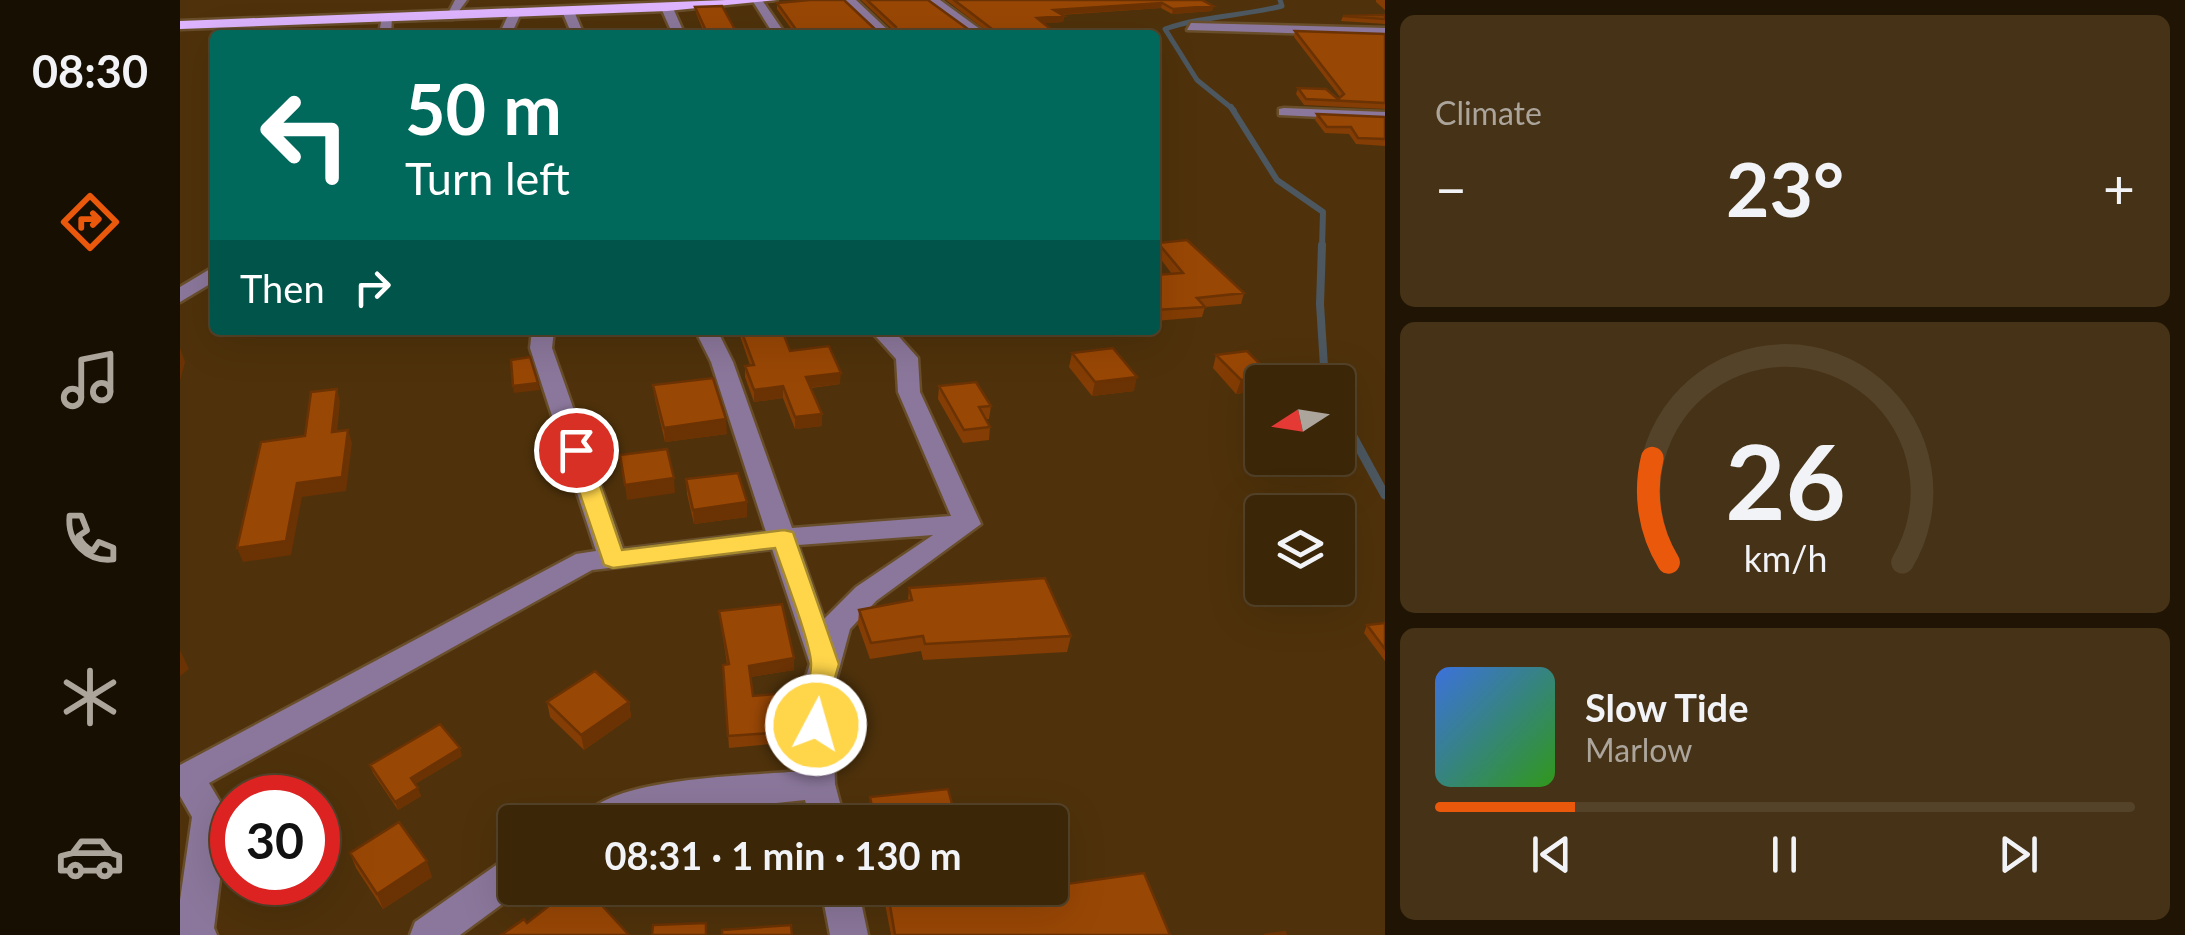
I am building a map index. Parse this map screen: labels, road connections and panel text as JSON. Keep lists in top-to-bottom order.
{
  "north": "left",
  "page": {
    "tabs": "08:30",
    "tile": "Climate",
    "turn": ["50 m", "Turn left"],
    "heat": ["−", "23°", "+"],
    "then": "Then",
    "song": ["Slow Tide", "Marlow"],
    "limit": "30",
    "trip": "08:31 · 1 min · 130 m",
    "gauge": ["26", "km/h"]
  }
}
